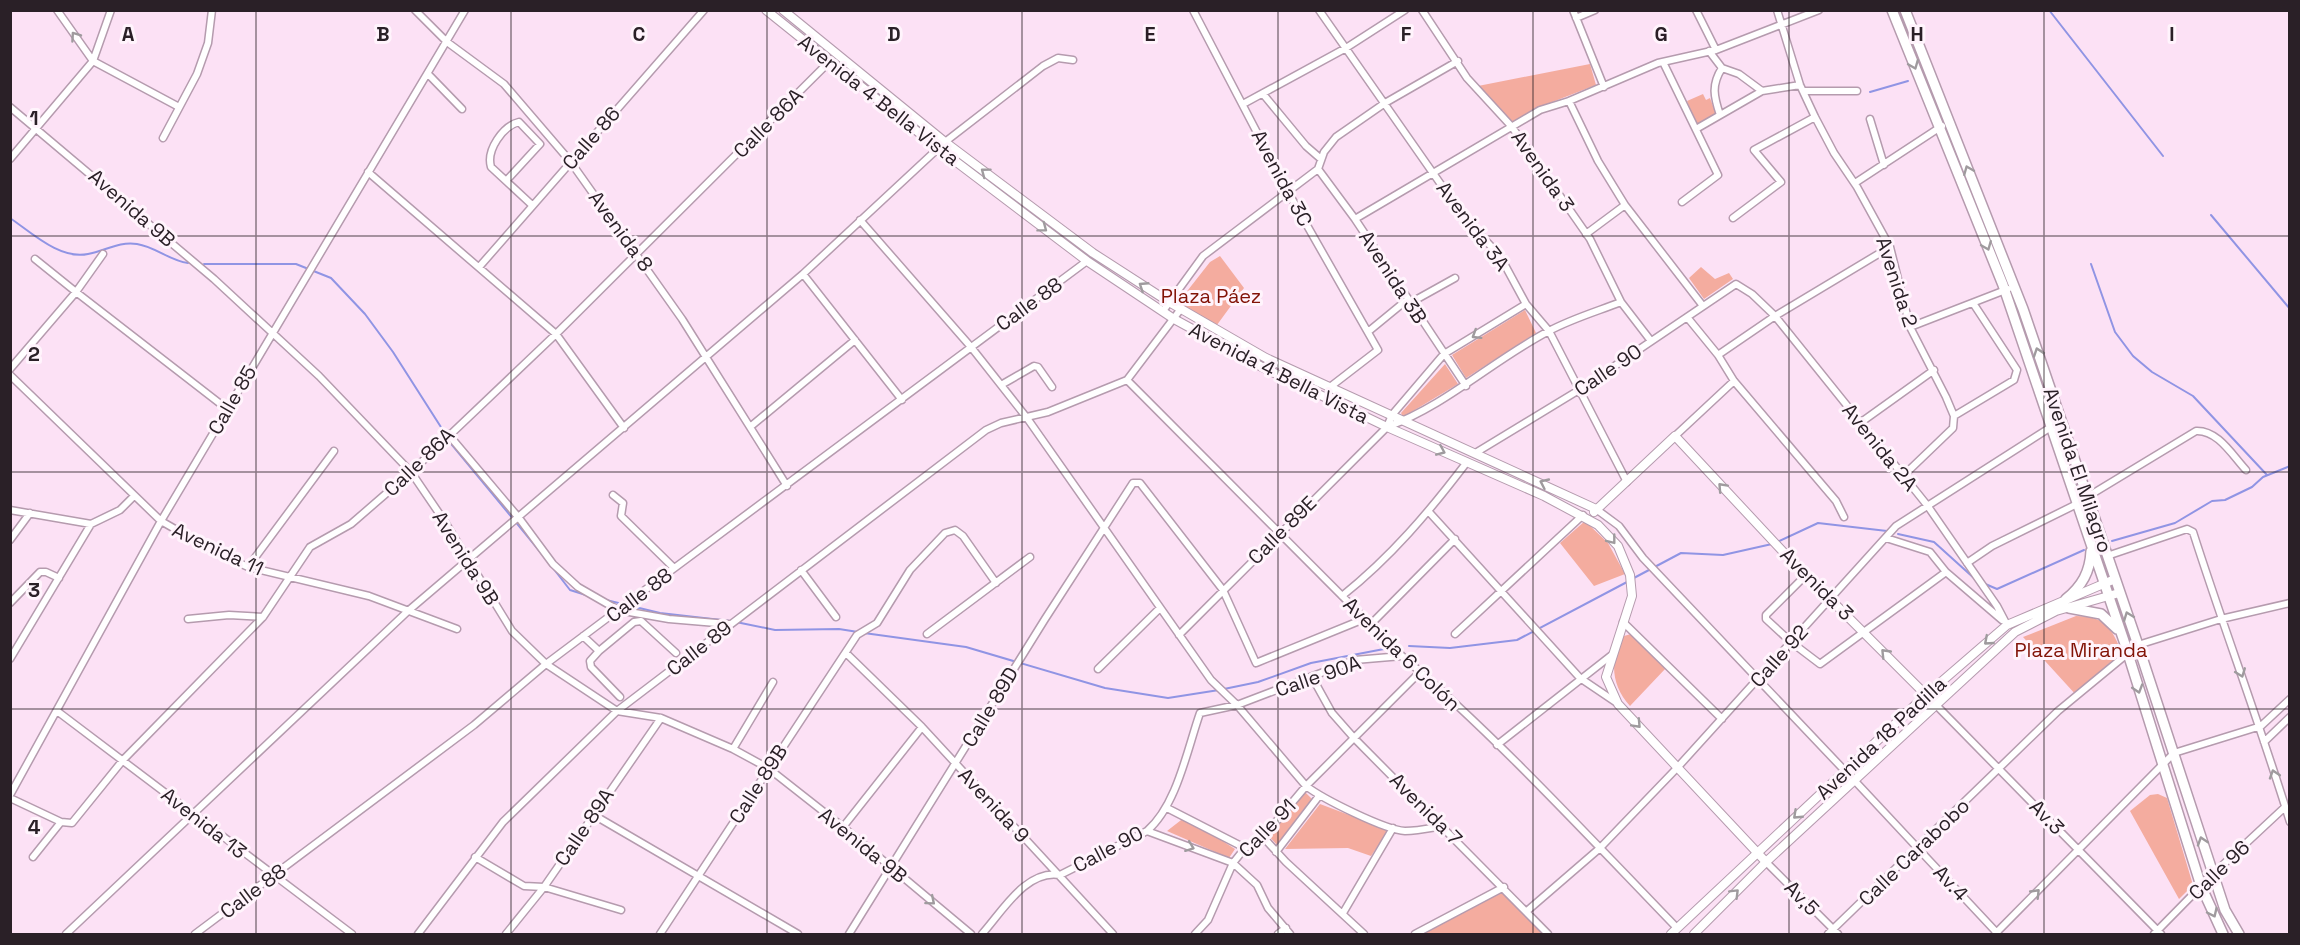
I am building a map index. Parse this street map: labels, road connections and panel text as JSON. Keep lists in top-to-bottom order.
{
  "streets": {
    "main road": ["Avenida El Milagro"],
    "street": [
      "Avenida 4 Bella Vista",
      "Calle 86A",
      "Calle 86",
      "Avenida 3",
      "Avenida 3C",
      "Avenida 9B",
      "Avenida 3A",
      "Avenida 8",
      "Avenida 3B",
      "Avenida 2",
      "Calle 88",
      "Calle 90",
      "Calle 85",
      "Avenida 2A",
      "Calle 89E",
      "Avenida 11",
      "Calle 89",
      "Avenida 6 Colón",
      "Calle 92",
      "Calle 90A",
      "Calle 89D",
      "Avenida 18 Padilla",
      "Calle 89B",
      "Avenida 9",
      "Avenida 7",
      "Av.3",
      "Avenida 13",
      "Calle 89A",
      "Calle 91",
      "Calle Carabobo",
      "Calle 96",
      "Av.4",
      "Av,5"
    ]
  },
  "crossings": [
    ["Avenida 4 Bella Vista", "Calle 86A"],
    ["Avenida 4 Bella Vista", "Avenida 3C"],
    ["Avenida 4 Bella Vista", "Calle 88"],
    ["Avenida 4 Bella Vista", "Calle 90"],
    ["Avenida 4 Bella Vista", "Calle 89E"],
    ["Calle 86A", "Avenida 9B"],
    ["Calle 86A", "Avenida 8"],
    ["Calle 86A", "Avenida 11"],
    ["Calle 86A", "Avenida 13"],
    ["Calle 86", "Avenida 8"],
    ["Avenida 3", "Calle 90"],
    ["Avenida 3", "Calle 92"],
    ["Avenida 3", "Avenida 18 Padilla"],
    ["Avenida 3", "Av.3"],
    ["Avenida 9B", "Calle 88"],
    ["Avenida 9B", "Calle 85"],
    ["Avenida 9B", "Calle 89"],
    ["Avenida 9B", "Calle 89D"],
    ["Avenida 9B", "Calle 89B"],
    ["Avenida 9B", "Calle 89A"],
    ["Avenida 3A", "Calle 90"],
    ["Avenida 8", "Calle 88"],
    ["Avenida 8", "Calle 85"],
    ["Calle 88", "Avenida 13"],
    ["Calle 90", "Avenida 2A"],
    ["Calle 90", "Calle 90A"],
    ["Calle 90", "Avenida 9"],
    ["Calle 85", "Avenida 11"],
    ["Calle 85", "Avenida 13"],
    ["Avenida 2A", "Calle 92"],
    ["Avenida 2A", "Avenida 18 Padilla"],
    ["Avenida El Milagro", "Calle 92"],
    ["Avenida El Milagro", "Avenida 18 Padilla"],
    ["Avenida El Milagro", "Calle Carabobo"],
    ["Avenida El Milagro", "Calle 96"],
    ["Calle 89E", "Avenida 6 Colón"],
    ["Calle 89E", "Calle 89D"],
    ["Calle 89", "Avenida 6 Colón"],
    ["Avenida 6 Colón", "Calle 92"],
    ["Avenida 6 Colón", "Calle 90A"],
    ["Avenida 6 Colón", "Avenida 18 Padilla"],
    ["Avenida 6 Colón", "Calle 91"],
    ["Calle 92", "Avenida 7"],
    ["Calle 90A", "Avenida 7"],
    ["Calle 89D", "Avenida 9"],
    ["Avenida 18 Padilla", "Av.3"],
    ["Avenida 18 Padilla", "Av.4"],
    ["Avenida 18 Padilla", "Av,5"],
    ["Calle 89B", "Avenida 9"],
    ["Avenida 7", "Calle 91"],
    ["Av.3", "Calle Carabobo"],
    ["Av.3", "Calle 96"],
    ["Calle Carabobo", "Av.4"],
    ["Calle Carabobo", "Av,5"]
  ],
  "one_way": ["Avenida 3"],
  "parks": ["Plaza Páez", "Plaza Miranda"],
  "grid": {
    "columns": [
      "A",
      "B",
      "C",
      "D",
      "E",
      "F",
      "G",
      "H",
      "I"
    ],
    "rows": [
      "1",
      "2",
      "3",
      "4"
    ]
  }
}
